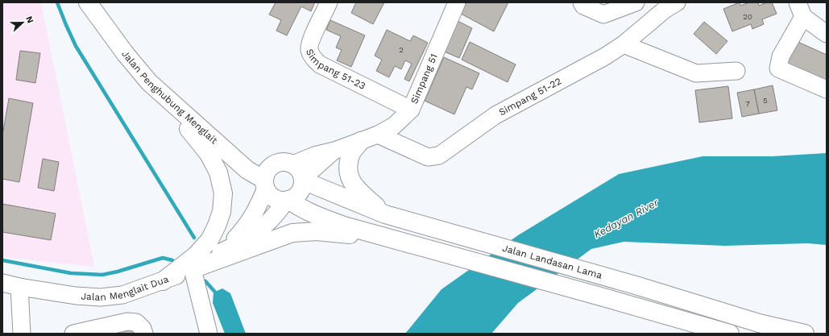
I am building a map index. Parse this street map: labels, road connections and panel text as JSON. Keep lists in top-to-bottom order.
{
  "streets": {
    "main road": ["Jalan Penghubung Menglait", "Jalan Landasan Lama"],
    "street": [
      "Simpang 51-23",
      "Simpang 51",
      "Simpang 51-22",
      "Jalan Menglait Dua"
    ]
  },
  "crossings": [
    ["Simpang 51-23", "Simpang 51"],
    ["Simpang 51", "Jalan Penghubung Menglait"],
    ["Simpang 51", "Simpang 51-22"],
    ["Simpang 51", "Jalan Landasan Lama"],
    ["Simpang 51", "Jalan Menglait Dua"],
    ["Jalan Penghubung Menglait", "Jalan Landasan Lama"],
    ["Jalan Penghubung Menglait", "Jalan Menglait Dua"],
    ["Jalan Landasan Lama", "Jalan Menglait Dua"]
  ],
  "water": ["Kedayan River"],
  "house_numbers": [
    "20",
    "2",
    "5",
    "7"
  ],
  "north": "right"
}
